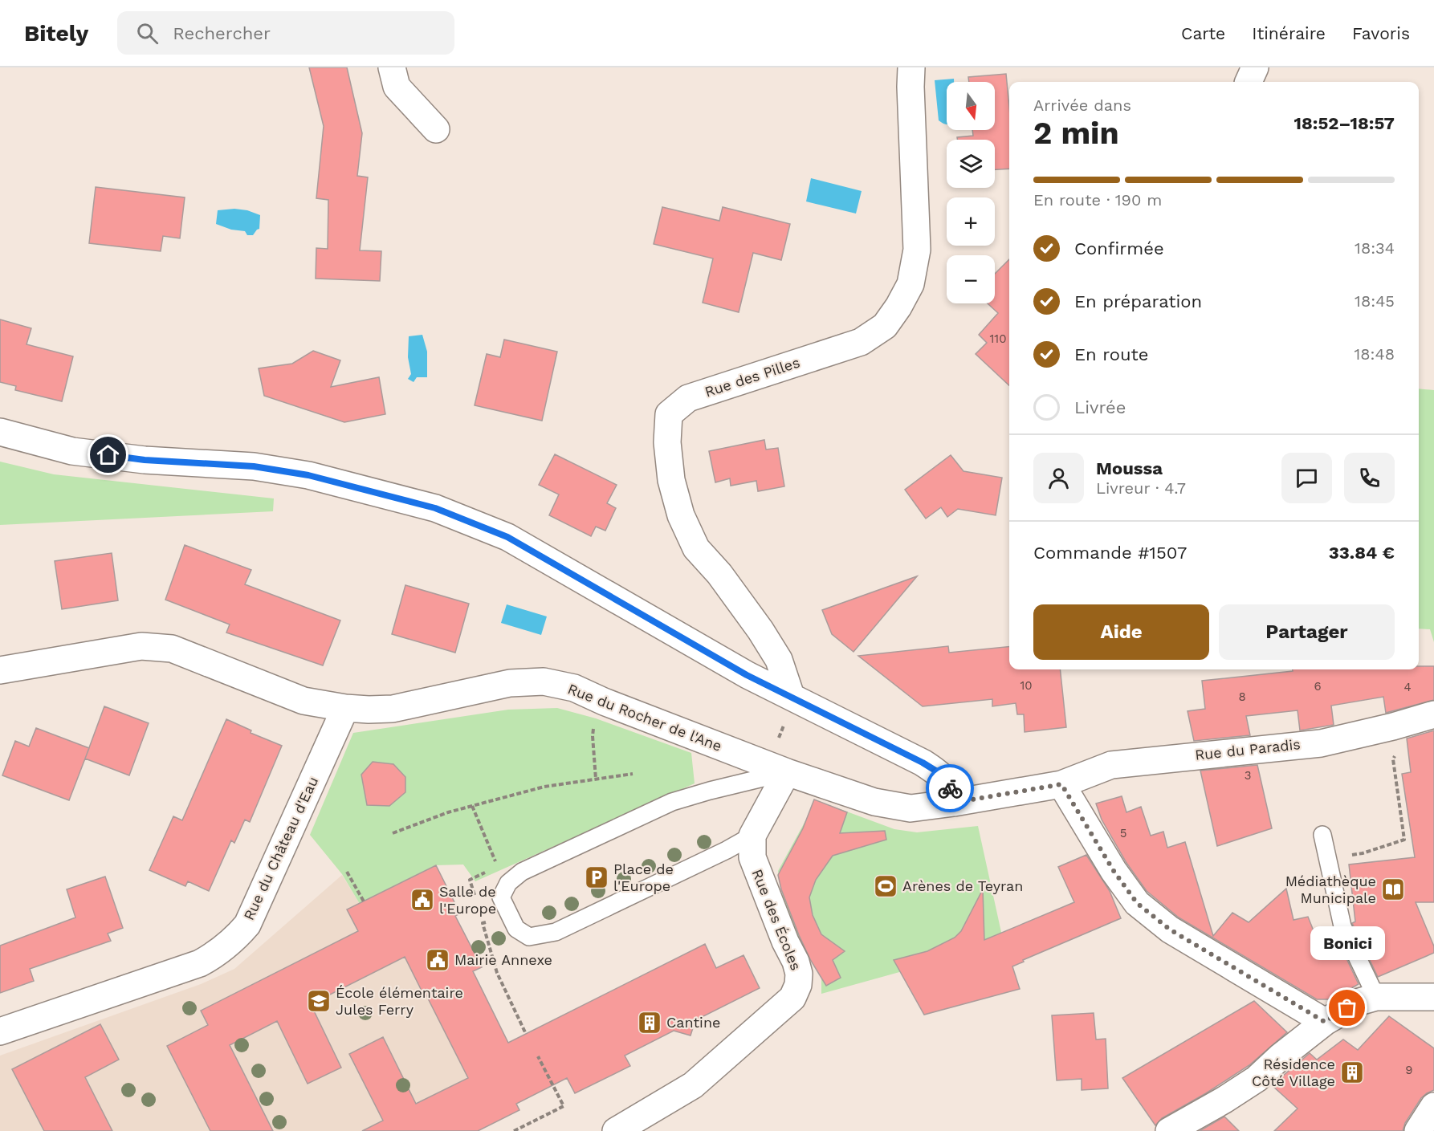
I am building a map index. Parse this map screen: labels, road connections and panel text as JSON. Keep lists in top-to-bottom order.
{
  "streets": {
    "street": [
      "Rue des Pilles",
      "Rue du Rocher de l'Ane",
      "Rue du Paradis",
      "Rue du Château d'Eau",
      "Rue des Écoles"
    ]
  },
  "crossings": [
    ["Rue du Rocher de l'Ane", "Rue du Paradis"],
    ["Rue du Rocher de l'Ane", "Rue du Château d'Eau"]
  ],
  "places": {
    "parking": ["Place de l'Europe"],
    "sports": ["Arènes de Teyran"],
    "library": ["Médiathèque Municipale"],
    "public building": ["Salle de l'Europe", "Mairie Annexe"],
    "school or university": ["École élémentaire Jules Ferry"],
    "other": ["Bonici"],
    "building": ["Cantine", "Résidence Côté Village"]
  },
  "house_numbers": [
    "110",
    "10",
    "6",
    "4",
    "8",
    "3",
    "5",
    "9"
  ],
  "north": "bottom",
  "page": {
    "header": "Bitely",
    "search": "Rechercher",
    "nav": ["Carte", "Itinéraire", "Favoris"],
    "map_buttons": ["+", "−"],
    "heading": ["2 min", "Arrivée dans", "18:52–18:57"],
    "panel": [
      "Moussa",
      "Livreur · 4.7",
      "Commande #1507",
      "33.84 €"
    ],
    "bar": "En route · 190 m",
    "list": [
      ["Confirmée", "18:34"],
      ["En préparation", "18:45"],
      ["En route", "18:48"],
      "Livrée"
    ],
    "buttons": ["Aide", "Partager"],
    "bubble": "Bonici"
  }
}
